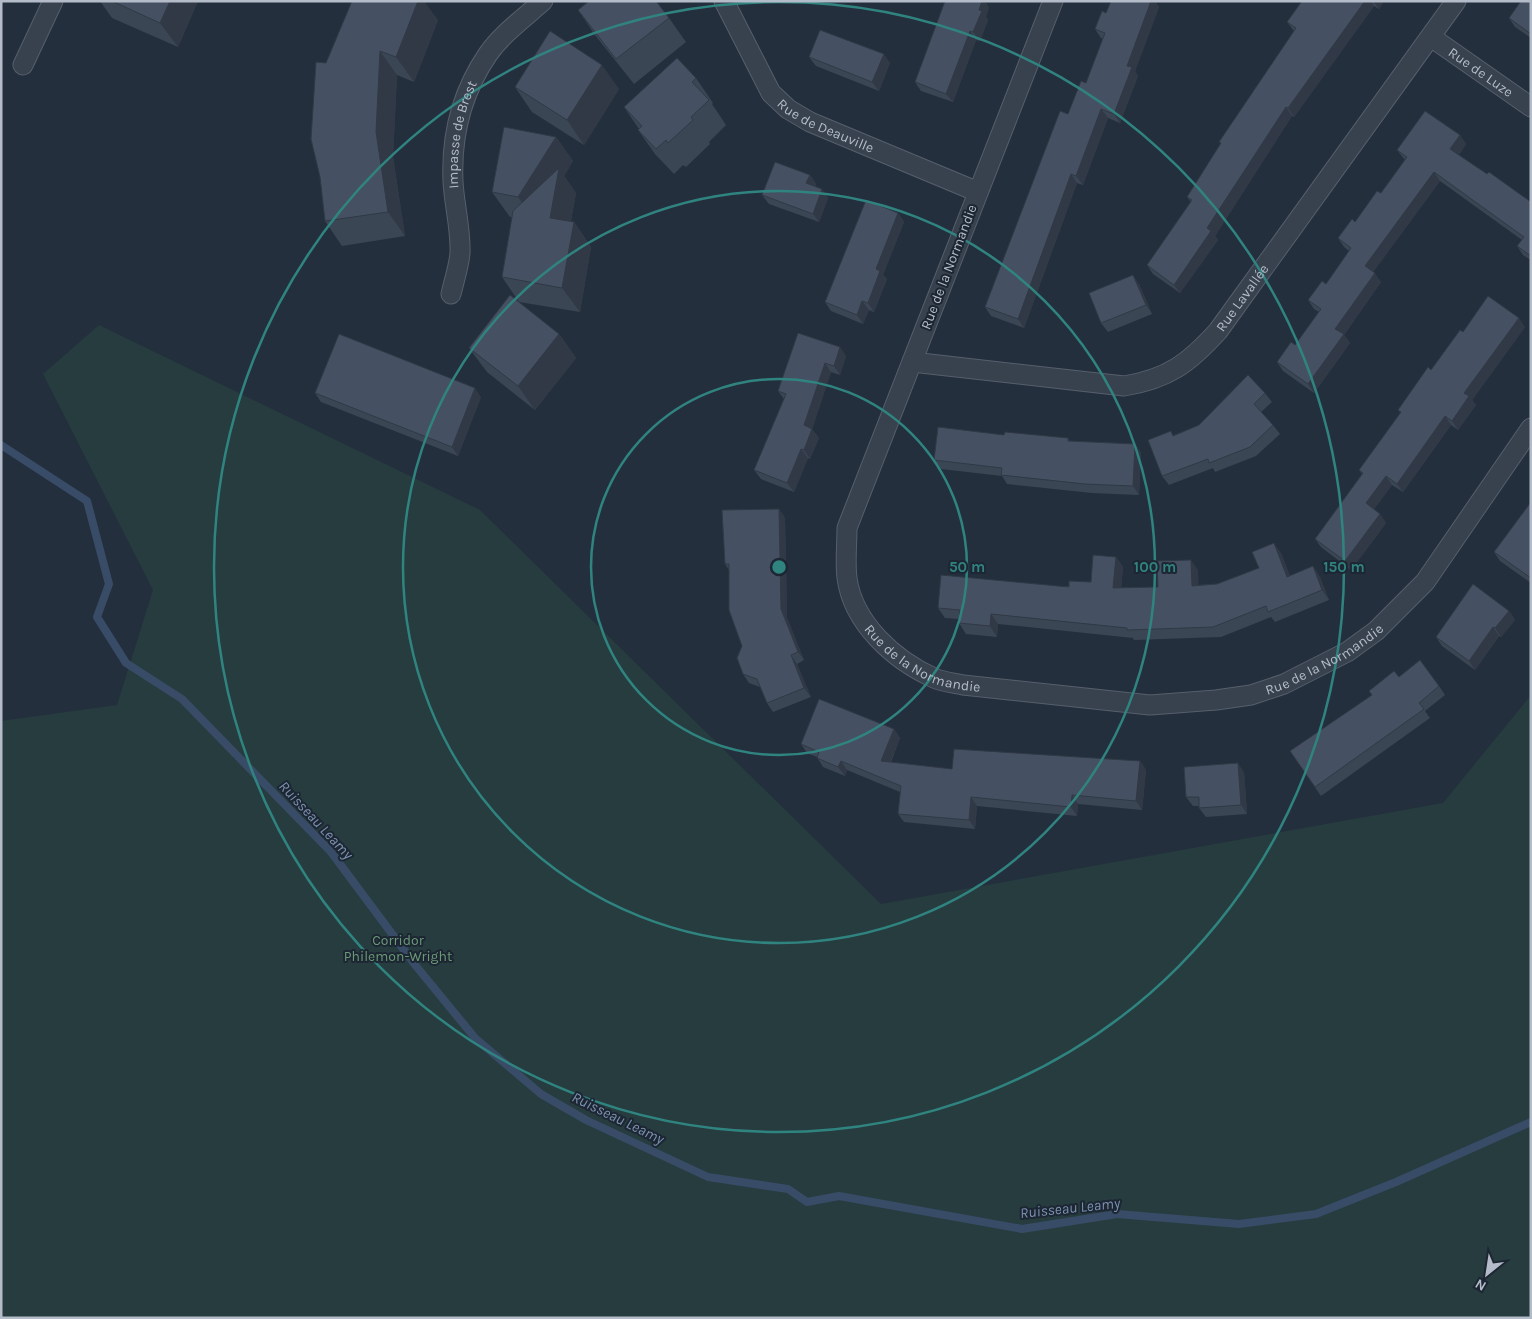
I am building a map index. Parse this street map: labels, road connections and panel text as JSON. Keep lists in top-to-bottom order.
{
  "streets": {
    "street": [
      "Rue de Luze",
      "Rue de Deauville",
      "Impasse de Brest",
      "Rue de la Normandie",
      "Rue Lavallée"
    ]
  },
  "crossings": [
    ["Rue de Luze", "Rue Lavallée"],
    ["Rue de Deauville", "Rue de la Normandie"],
    ["Rue de la Normandie", "Rue Lavallée"]
  ],
  "water": ["Ruisseau Leamy"],
  "parks": ["Corridor Philemon-Wright"],
  "north": "bottom left",
  "rings": ["50 m", "100 m", "150 m"]
}
